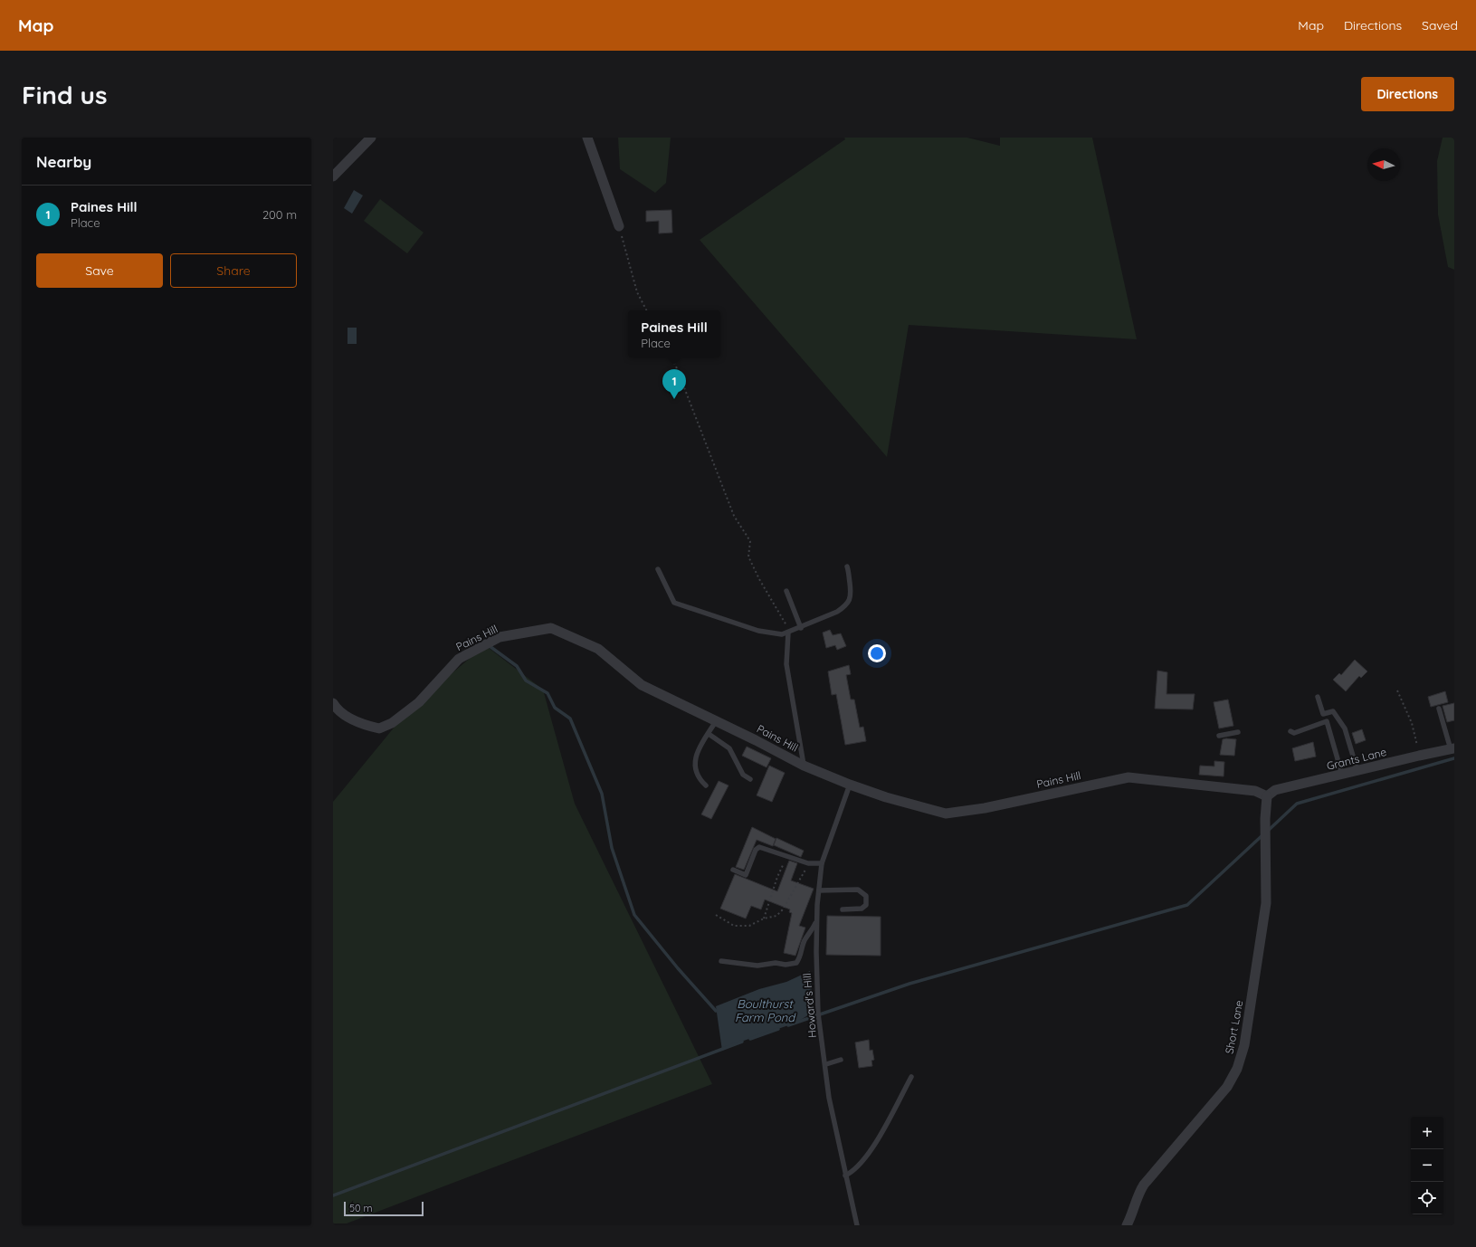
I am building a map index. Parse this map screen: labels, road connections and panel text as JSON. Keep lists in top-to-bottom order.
{
  "streets": {
    "street": ["Pains Hill", "Grants Lane", "Short Lane"],
    "lane": ["Howard's Hill"]
  },
  "crossings": [
    ["Pains Hill", "Grants Lane"],
    ["Pains Hill", "Howard's Hill"],
    ["Pains Hill", "Short Lane"],
    ["Grants Lane", "Short Lane"]
  ],
  "water": ["Boulthurst Farm Pond"],
  "scale_bar": "50 m",
  "north": "left",
  "page": {
    "header": "Map",
    "nav": ["Map", "Directions", "Saved"],
    "buttons": [
      "Directions",
      ["Save", "Share"]
    ],
    "title": "Find us",
    "heading": "Nearby",
    "list": [
      {
        "mark": "1",
        "name": "Paines Hill",
        "note": "Place",
        "value": "200 m"
      }
    ],
    "popup": ["Paines Hill", "Place"],
    "pins": "1",
    "map_buttons": ["+", "−"],
    "scale": "50 m"
  }
}
